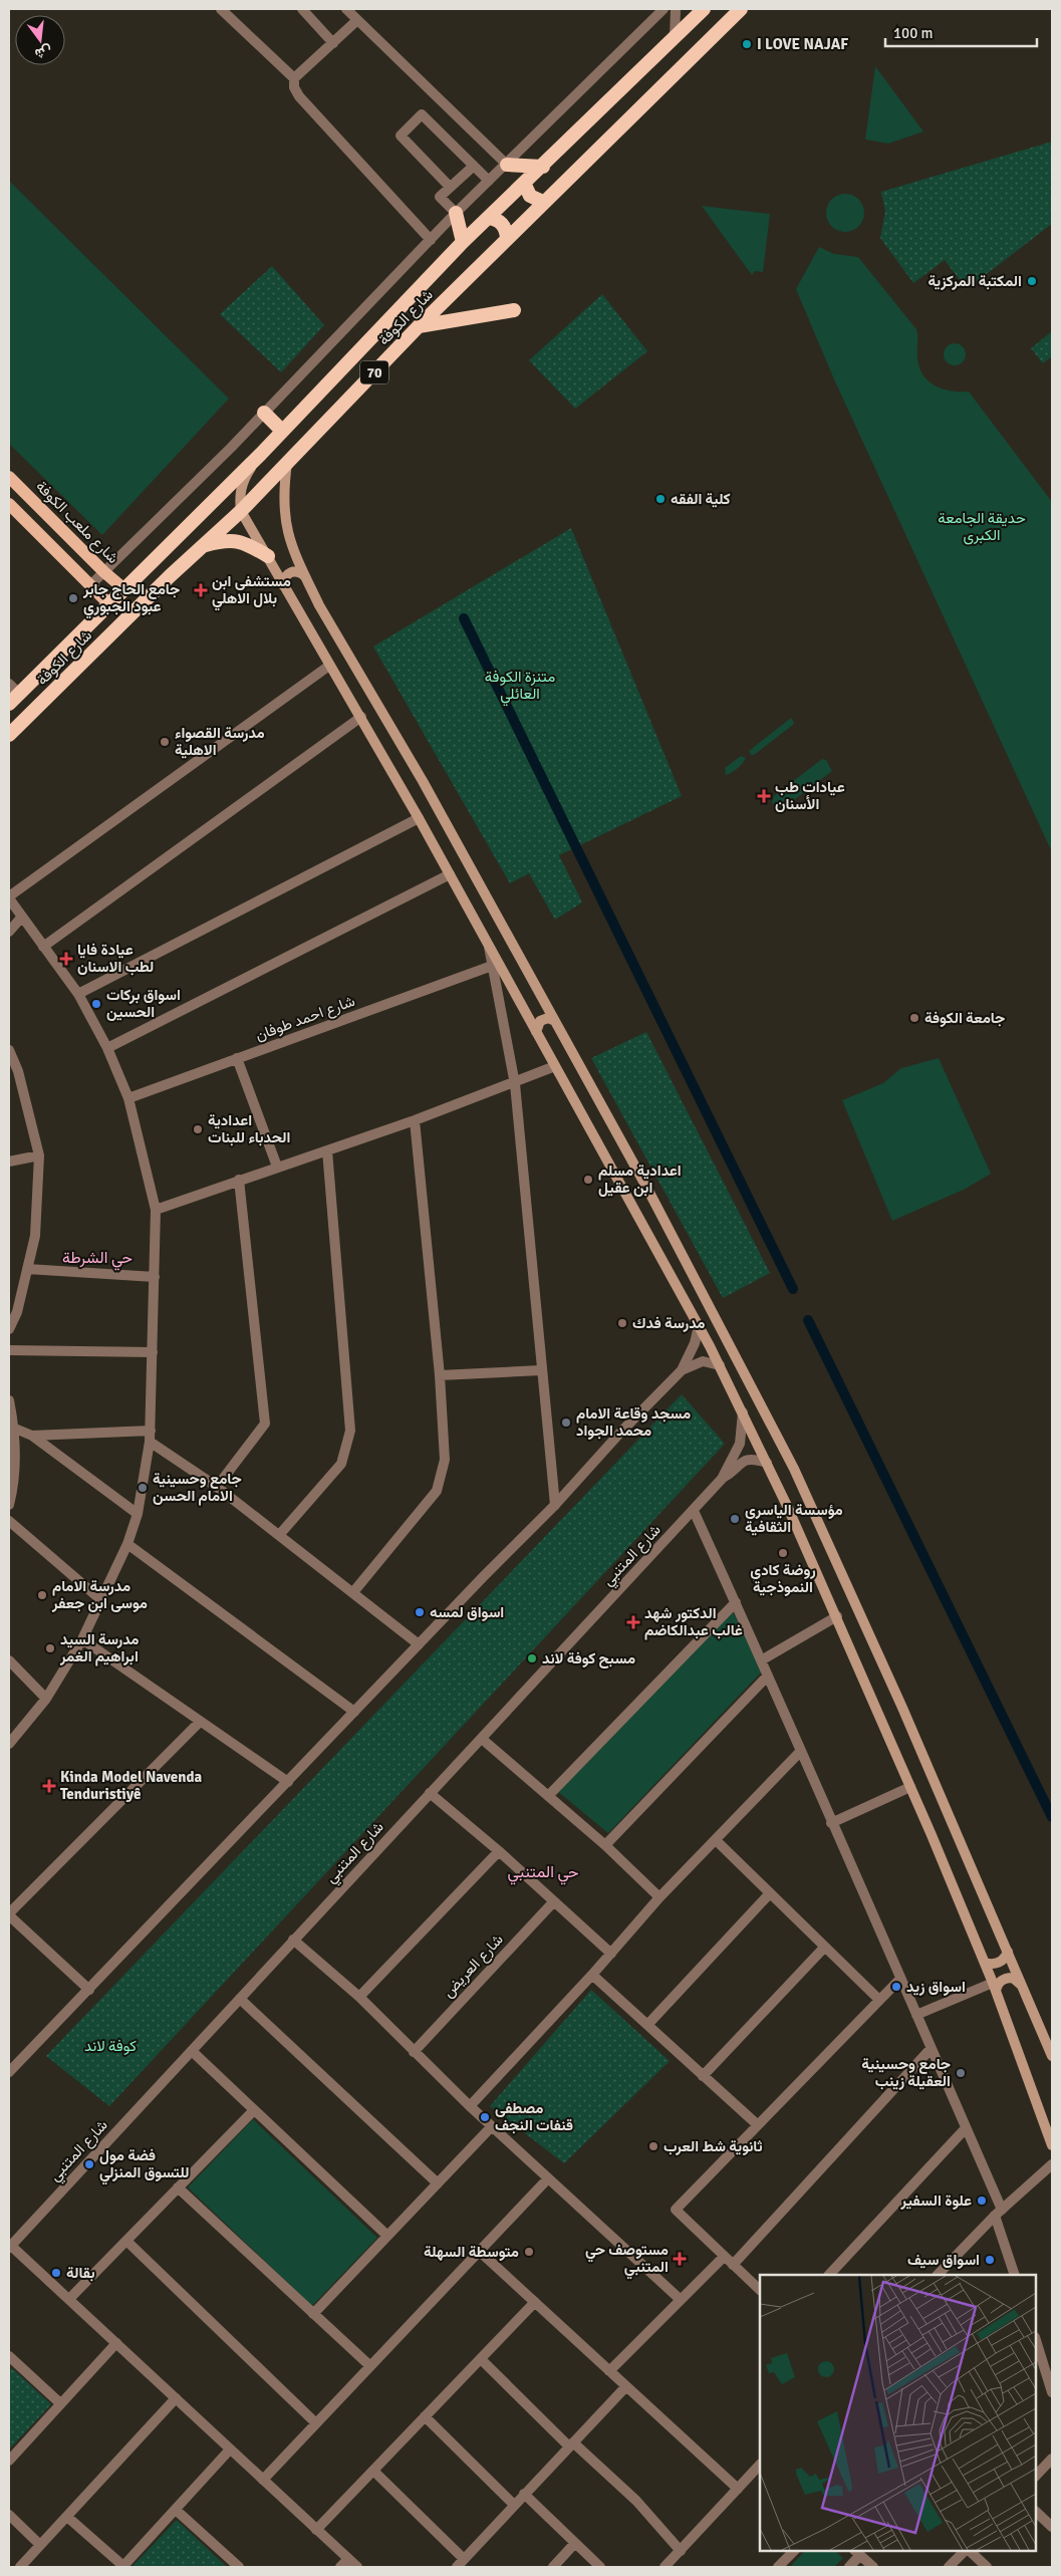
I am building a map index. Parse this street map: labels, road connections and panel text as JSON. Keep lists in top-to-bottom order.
{
  "streets": {
    "highway": ["شارع الكوفة", "70"],
    "main road": ["شارع ملعب الكوفة"],
    "street": ["شارع احمد طوفان", "شارع المتنبي", "شارع العريض"]
  },
  "crossings": [
    ["شارع الكوفة", "شارع ملعب الكوفة"]
  ],
  "districts": ["حي الشرطة", "حي المتنبي"],
  "parks": ["حديقة الجامعة الكبرى", "متنزة الكوفة العائلي", "كوفة لاند"],
  "places": {
    "other": [
      "I LOVE NAJAF",
      "المكتبة المركزية",
      "كلية الفقه",
      "جامع الحاج جابر عبود الجبوري",
      "مدرسة القصواء الاهلية",
      "اسواق بركات الحسين",
      "جامعة الكوفة",
      "اعدادية الحدباء للبنات",
      "اعدادية مسلم ابن عقيل",
      "مدرسة فدك",
      "مسجد وقاعة الامام محمد الجواد",
      "جامع وحسينية الامام الحسن",
      "مؤسسة الياسري الثقافية",
      "روضة كادي النموذجية",
      "مدرسة الامام موسى ابن جعفر",
      "اسواق لمسه",
      "مدرسة السيد ابراهيم الغمر",
      "مسبح كوفة لاند",
      "اسواق زيد",
      "جامع وحسينية العقيلة زينب",
      "مصطفى قنفات النجف",
      "ثانوية شط العرب",
      "فضة مول للتسوق المنزلي",
      "علوة السفير",
      "متوسطة السهلة",
      "اسواق سيف",
      "بقالة"
    ],
    "health": [
      "مستشفى ابن بلال الاهلي",
      "عيادات طب الأسنان",
      "عيادة فايا لطب الاسنان",
      "الدكتور شهد غالب عبدالكاضم",
      "Kinda Model Navenda Tenduristiyê",
      "مستوصف حي المتنبي"
    ]
  },
  "scale_bar": "100 m",
  "north": "bottom"
}
